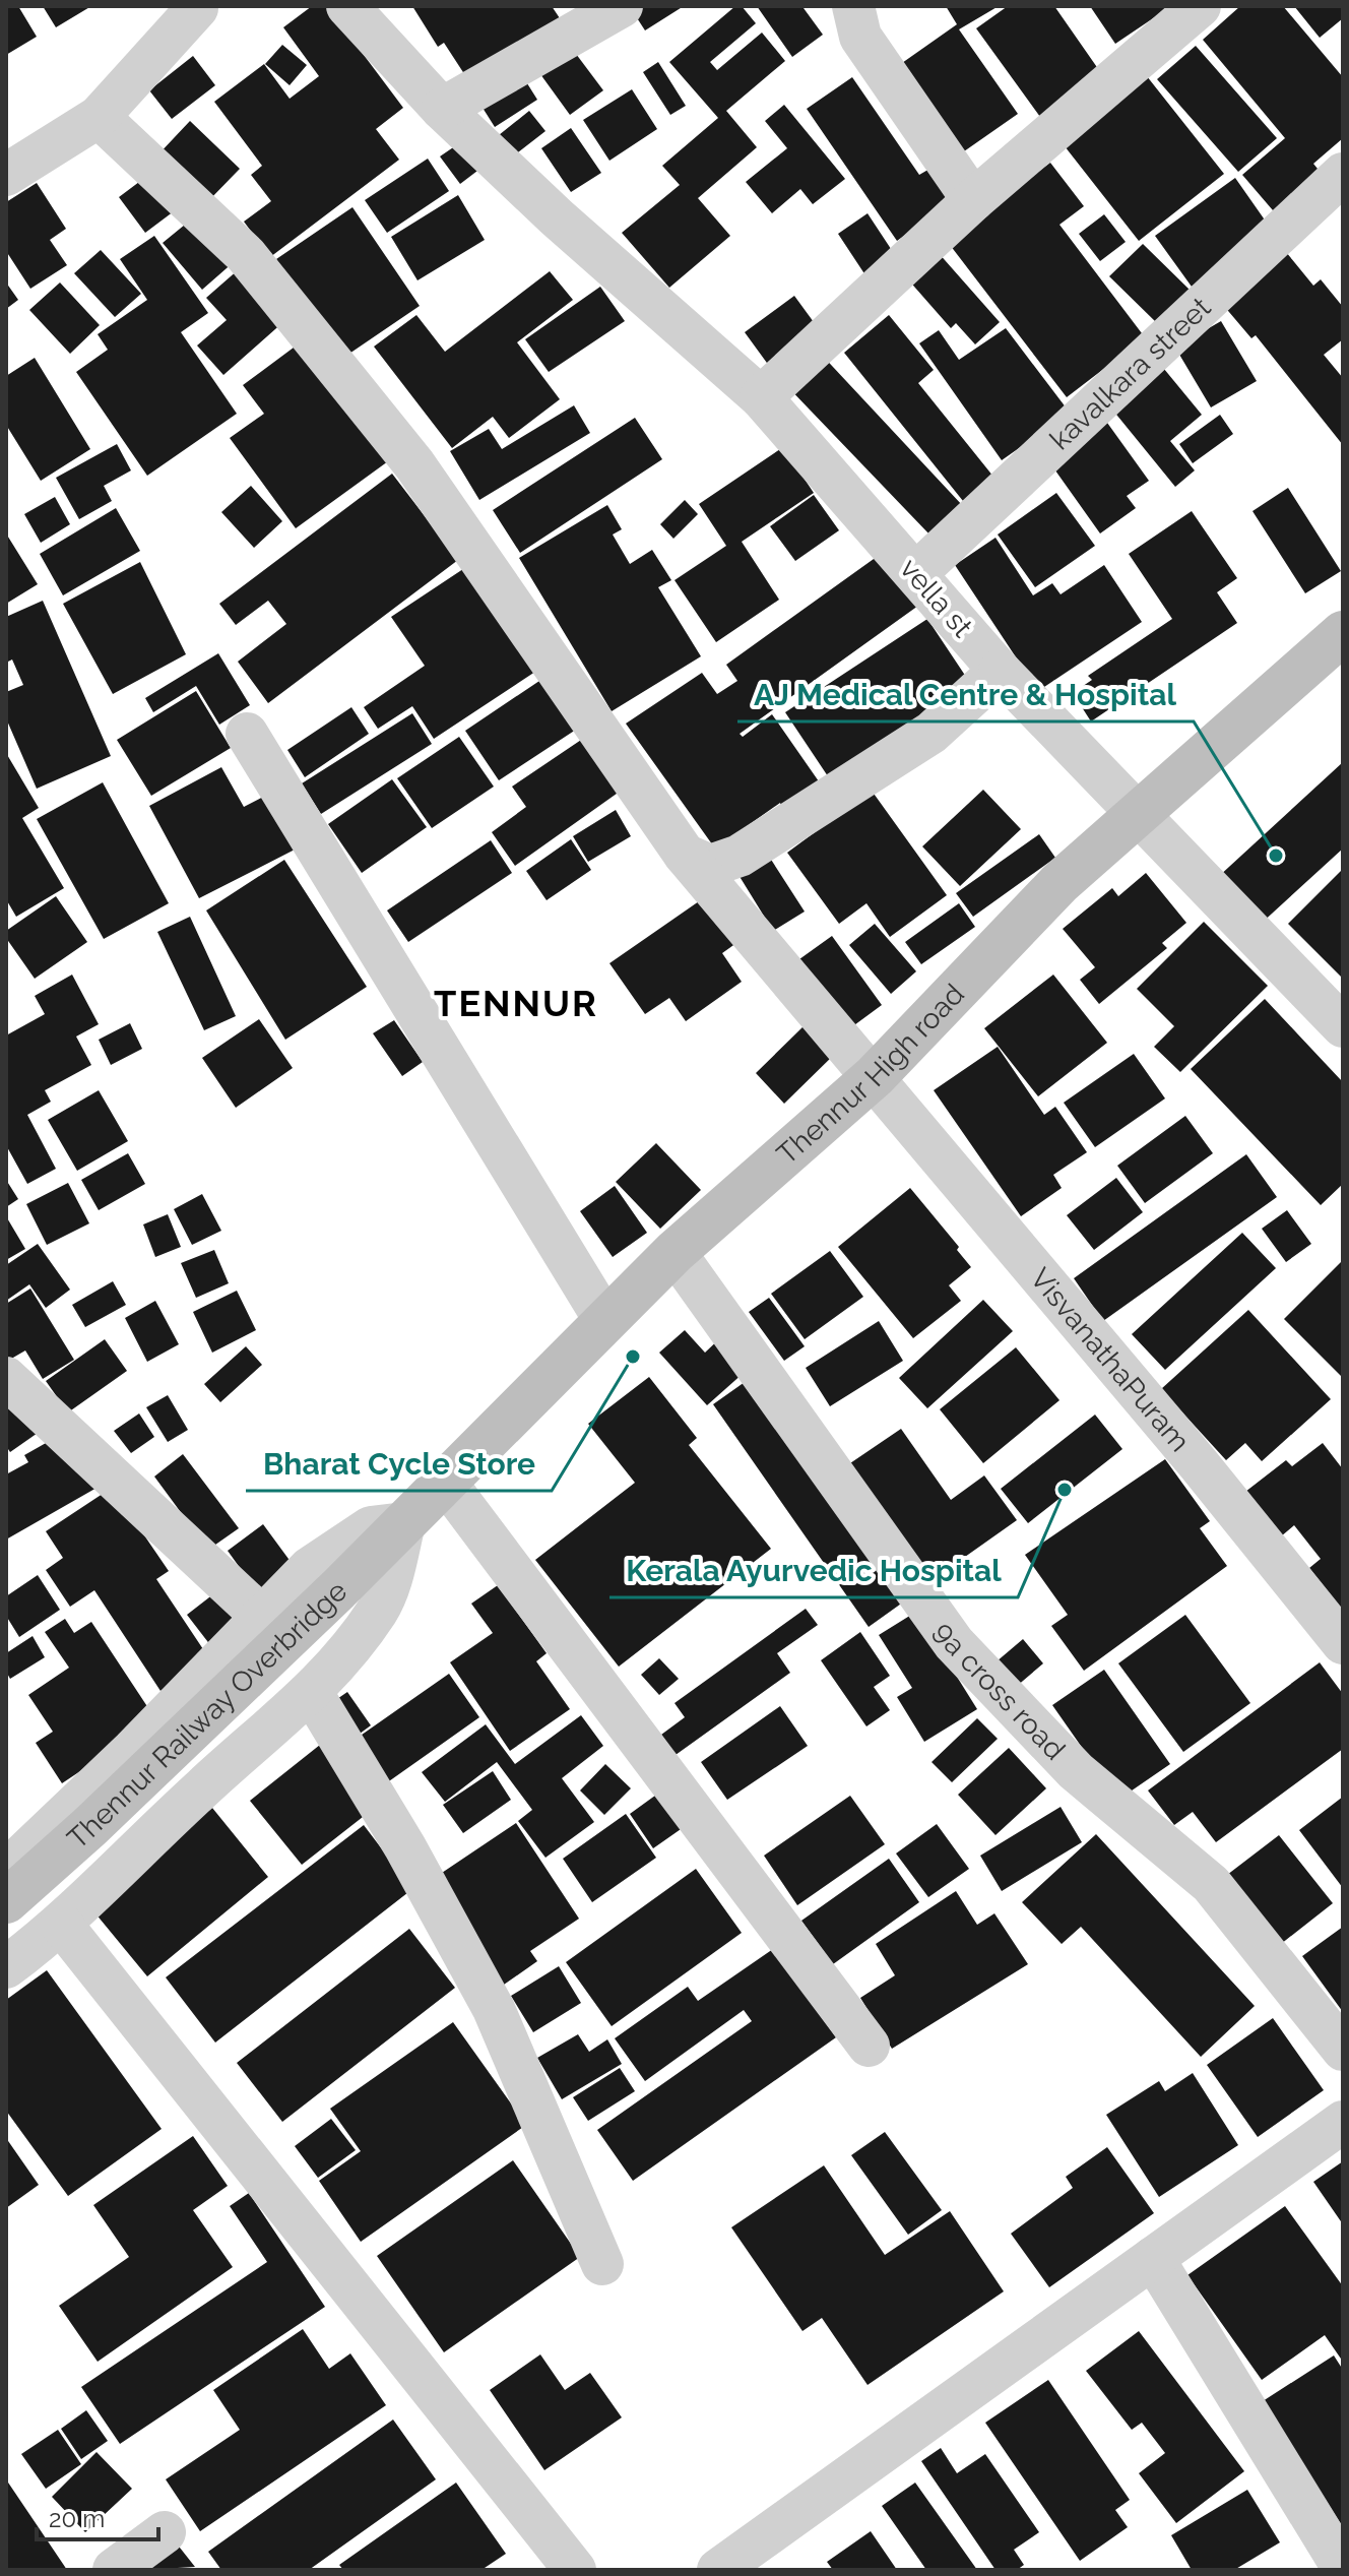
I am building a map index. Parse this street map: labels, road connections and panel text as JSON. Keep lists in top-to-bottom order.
{
  "streets": {
    "main road": ["Thennur High road", "Thennur Railway Overbridge"],
    "street": [
      "kavalkara street",
      "vella st",
      "VisvanathaPuram",
      "9a cross road"
    ]
  },
  "crossings": [
    ["kavalkara street", "vella st"],
    ["vella st", "Thennur High road"],
    ["Thennur High road", "VisvanathaPuram"],
    ["Thennur High road", "9a cross road"],
    ["Thennur High road", "Thennur Railway Overbridge"]
  ],
  "districts": ["TENNUR"],
  "places": ["AJ Medical Centre & Hospital", "Bharat Cycle Store", "Kerala Ayurvedic Hospital"],
  "scale_bar": "20 m"
}
